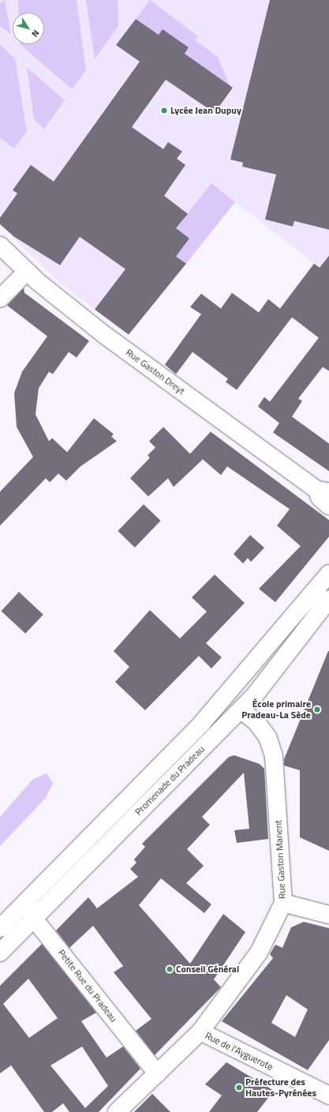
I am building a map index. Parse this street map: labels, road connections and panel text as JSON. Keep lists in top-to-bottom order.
{
  "streets": {
    "street": [
      "Rue Gaston Dreyt",
      "Promenade du Pradeau",
      "Rue Gaston Manent",
      "Petite Rue du Pradeau",
      "Rue de l'Ayguerote"
    ]
  },
  "crossings": [
    ["Promenade du Pradeau", "Rue Gaston Manent"],
    ["Promenade du Pradeau", "Petite Rue du Pradeau"],
    ["Rue Gaston Manent", "Petite Rue du Pradeau"],
    ["Rue Gaston Manent", "Rue de l'Ayguerote"]
  ],
  "places": [
    "Lycée Jean Dupuy",
    "École primaire Pradeau-La Sède",
    "Conseil Général",
    "Préfecture des Hautes-Pyrénées"
  ],
  "north": "bottom right"
}
